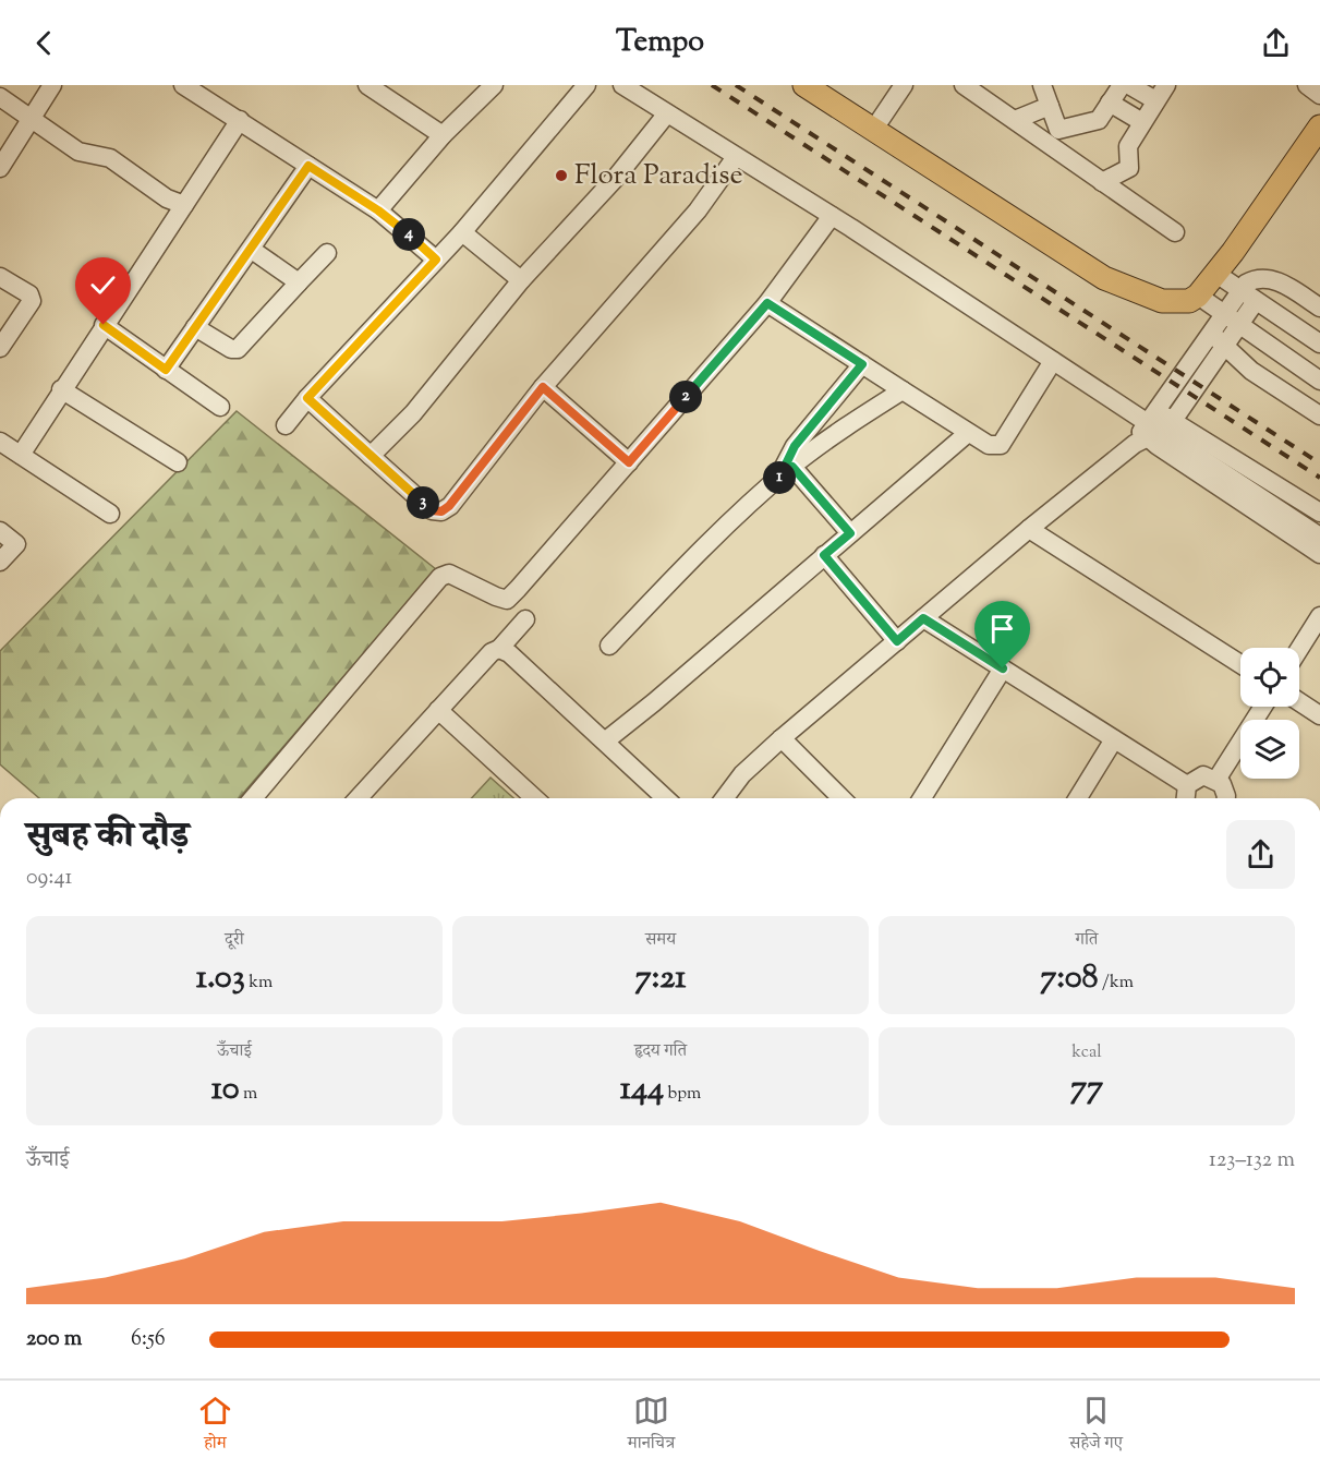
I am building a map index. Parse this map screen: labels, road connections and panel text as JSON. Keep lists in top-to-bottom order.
{
  "places": ["Flora Paradise"],
  "page": {
    "header": "Tempo",
    "pins": [
      "4",
      "2",
      "1",
      "3"
    ],
    "heading": ["सुबह की दौड़", "09:41"],
    "stats": [
      ["दूरी", "1.03 km"],
      ["समय", "7:21"],
      ["गति", "7:08 /km"],
      ["ऊँचाई", "10 m"],
      ["हृदय गति", "144 bpm"],
      ["kcal", "77"]
    ],
    "chart": ["ऊँचाई", "123–132 m"],
    "list": [
      {
        "name": "200 m",
        "note": "6:56"
      }
    ],
    "tabs": ["होम", "मानचित्र", "सहेजे गए"]
  }
}
